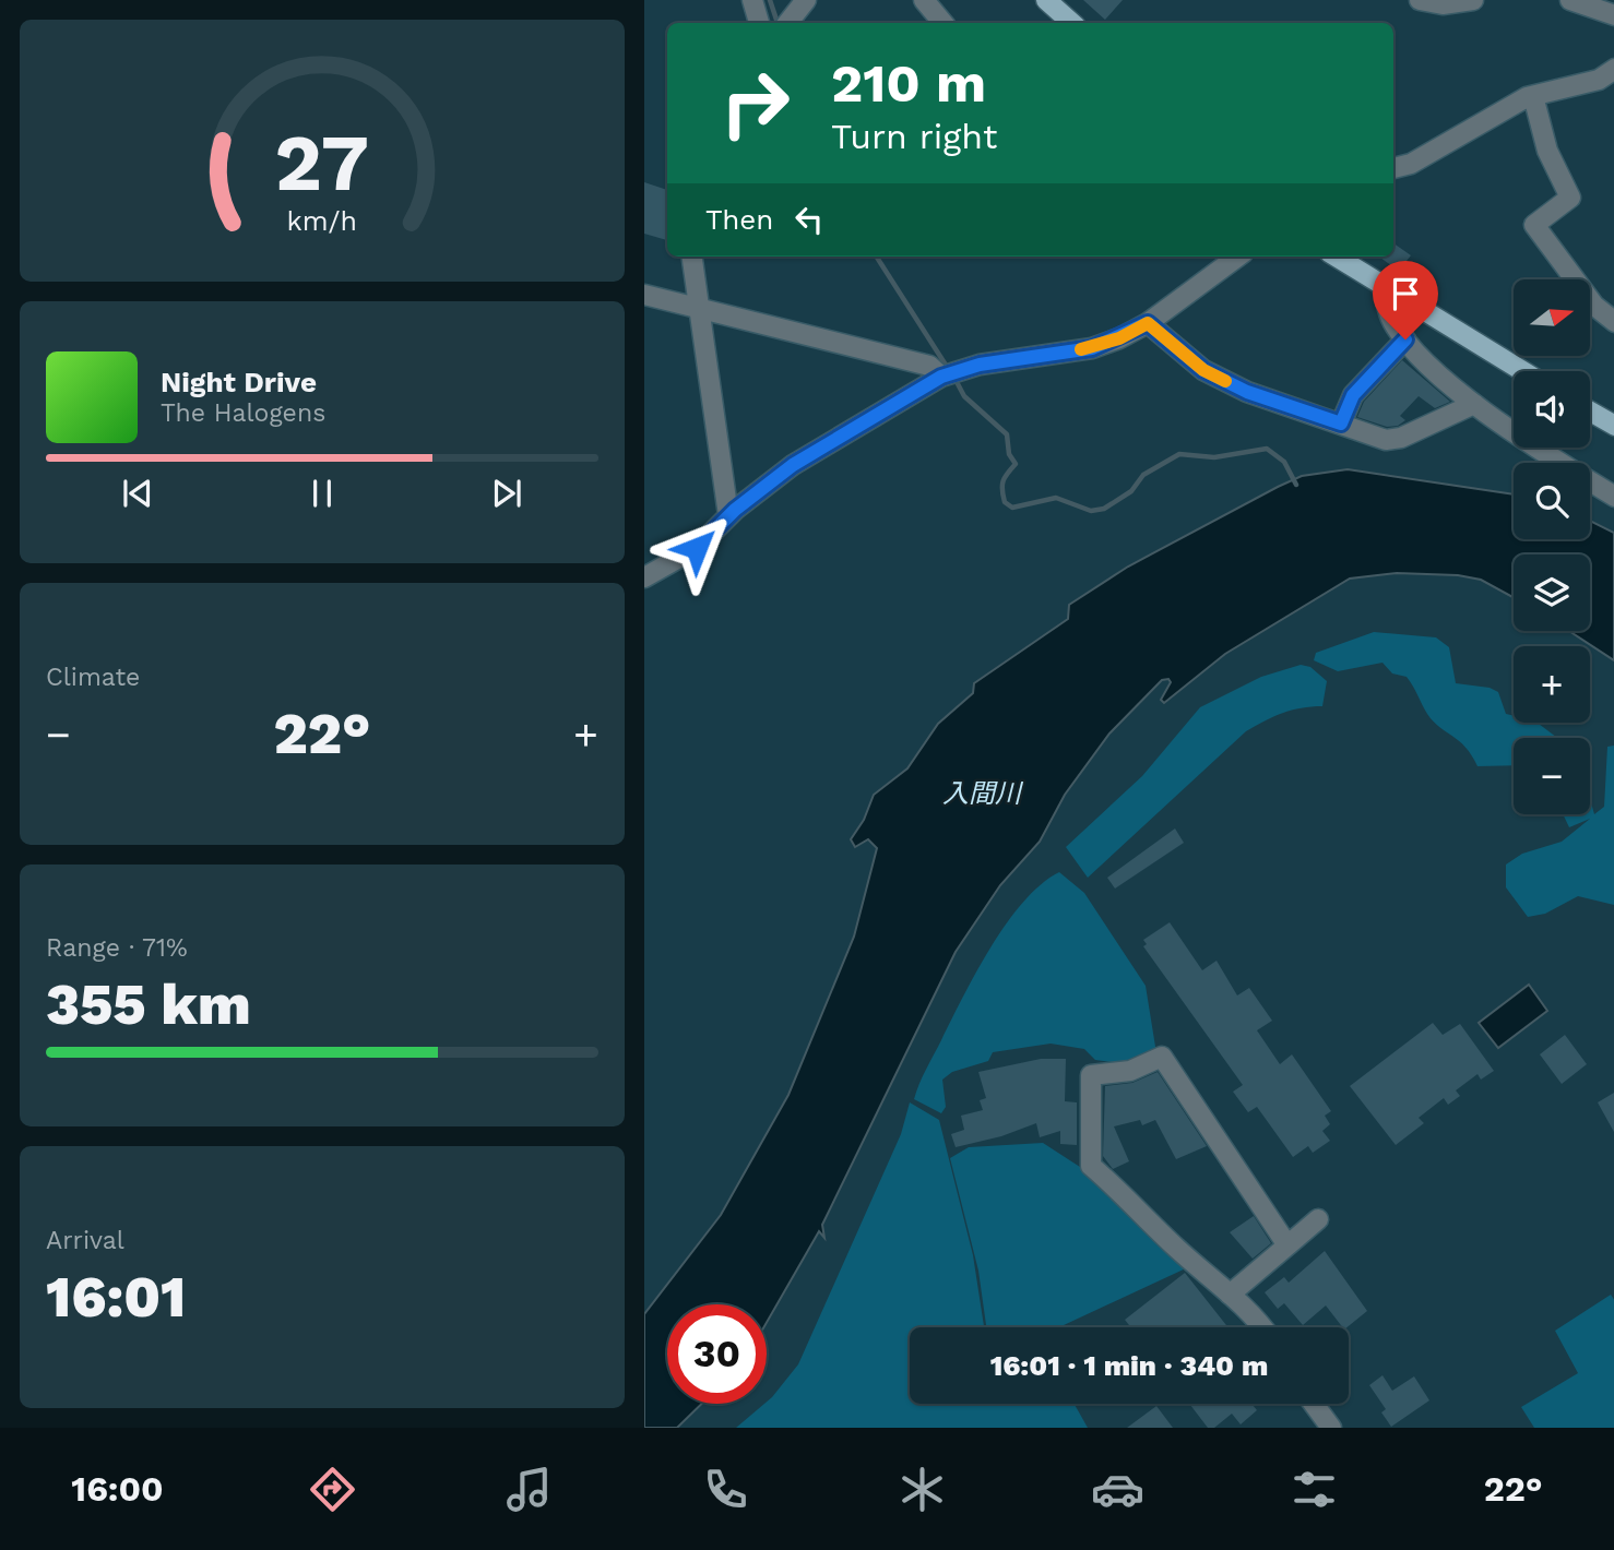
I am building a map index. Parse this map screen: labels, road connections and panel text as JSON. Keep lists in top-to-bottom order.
{
  "water": ["入間川"],
  "north": "right",
  "page": {
    "turn": ["210 m", "Turn right"],
    "then": "Then",
    "map_buttons": ["+", "−"],
    "song": ["Night Drive", "The Halogens"],
    "tile": [
      "Climate",
      ["Range · 71%", "355 km"],
      ["Arrival", "16:01"]
    ],
    "heat": ["−", "22°", "+"],
    "limit": "30",
    "trip": "16:01 · 1 min · 340 m",
    "tabs": ["16:00", "22°"],
    "gauge": ["27", "km/h"]
  }
}
